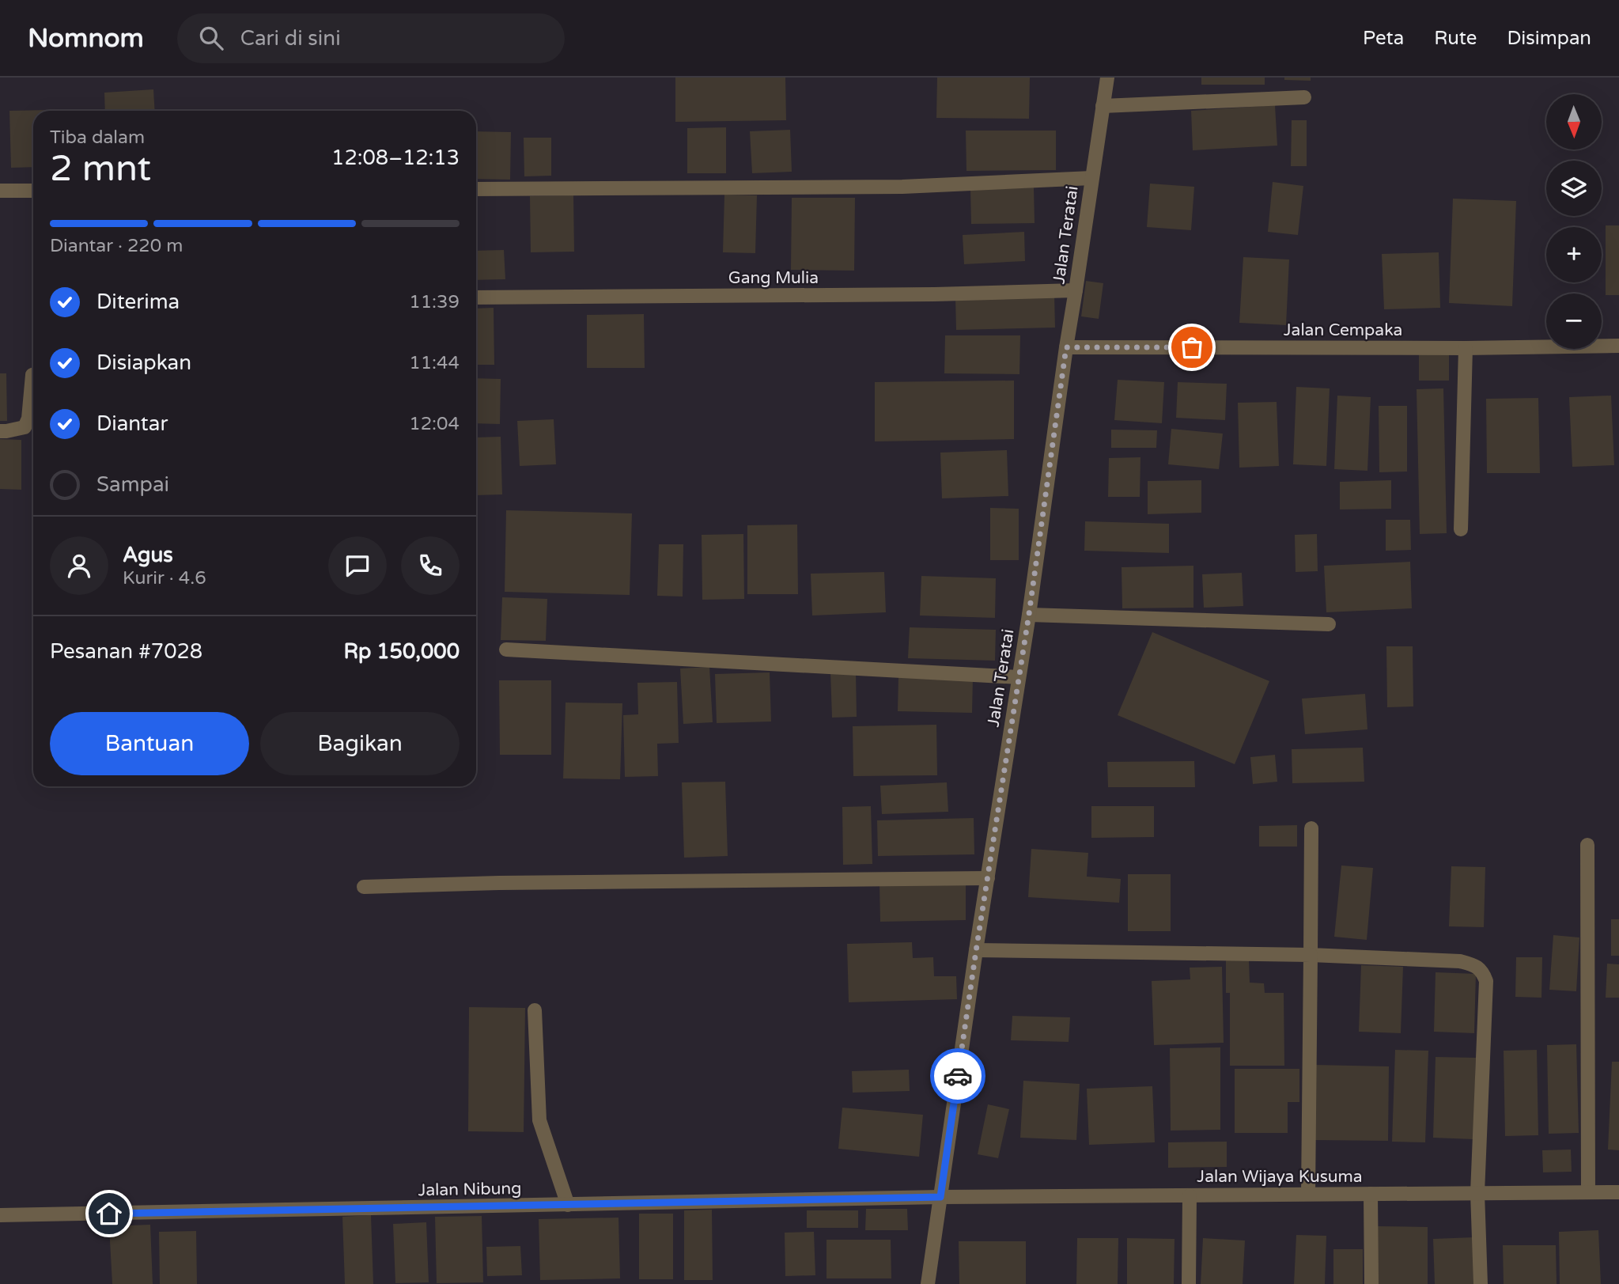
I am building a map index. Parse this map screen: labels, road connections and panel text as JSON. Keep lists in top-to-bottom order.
{
  "streets": {
    "street": [
      "Jalan Teratai",
      "Gang Mulia",
      "Jalan Cempaka",
      "Jalan Wijaya Kusuma",
      "Jalan Nibung"
    ]
  },
  "crossings": [
    ["Jalan Teratai", "Gang Mulia"],
    ["Jalan Teratai", "Jalan Cempaka"],
    ["Jalan Teratai", "Jalan Wijaya Kusuma"],
    ["Jalan Teratai", "Jalan Nibung"],
    ["Jalan Wijaya Kusuma", "Jalan Nibung"]
  ],
  "north": "bottom",
  "page": {
    "header": "Nomnom",
    "search": "Cari di sini",
    "nav": ["Peta", "Rute", "Disimpan"],
    "map_buttons": ["+", "−"],
    "heading": ["2 mnt", "Tiba dalam", "12:08–12:13"],
    "panel": [
      "Agus",
      "Kurir · 4.6",
      "Pesanan #7028",
      "Rp 150,000"
    ],
    "bar": "Diantar · 220 m",
    "list": [
      ["Diterima", "11:39"],
      ["Disiapkan", "11:44"],
      ["Diantar", "12:04"],
      "Sampai"
    ],
    "buttons": ["Bantuan", "Bagikan"]
  }
}
